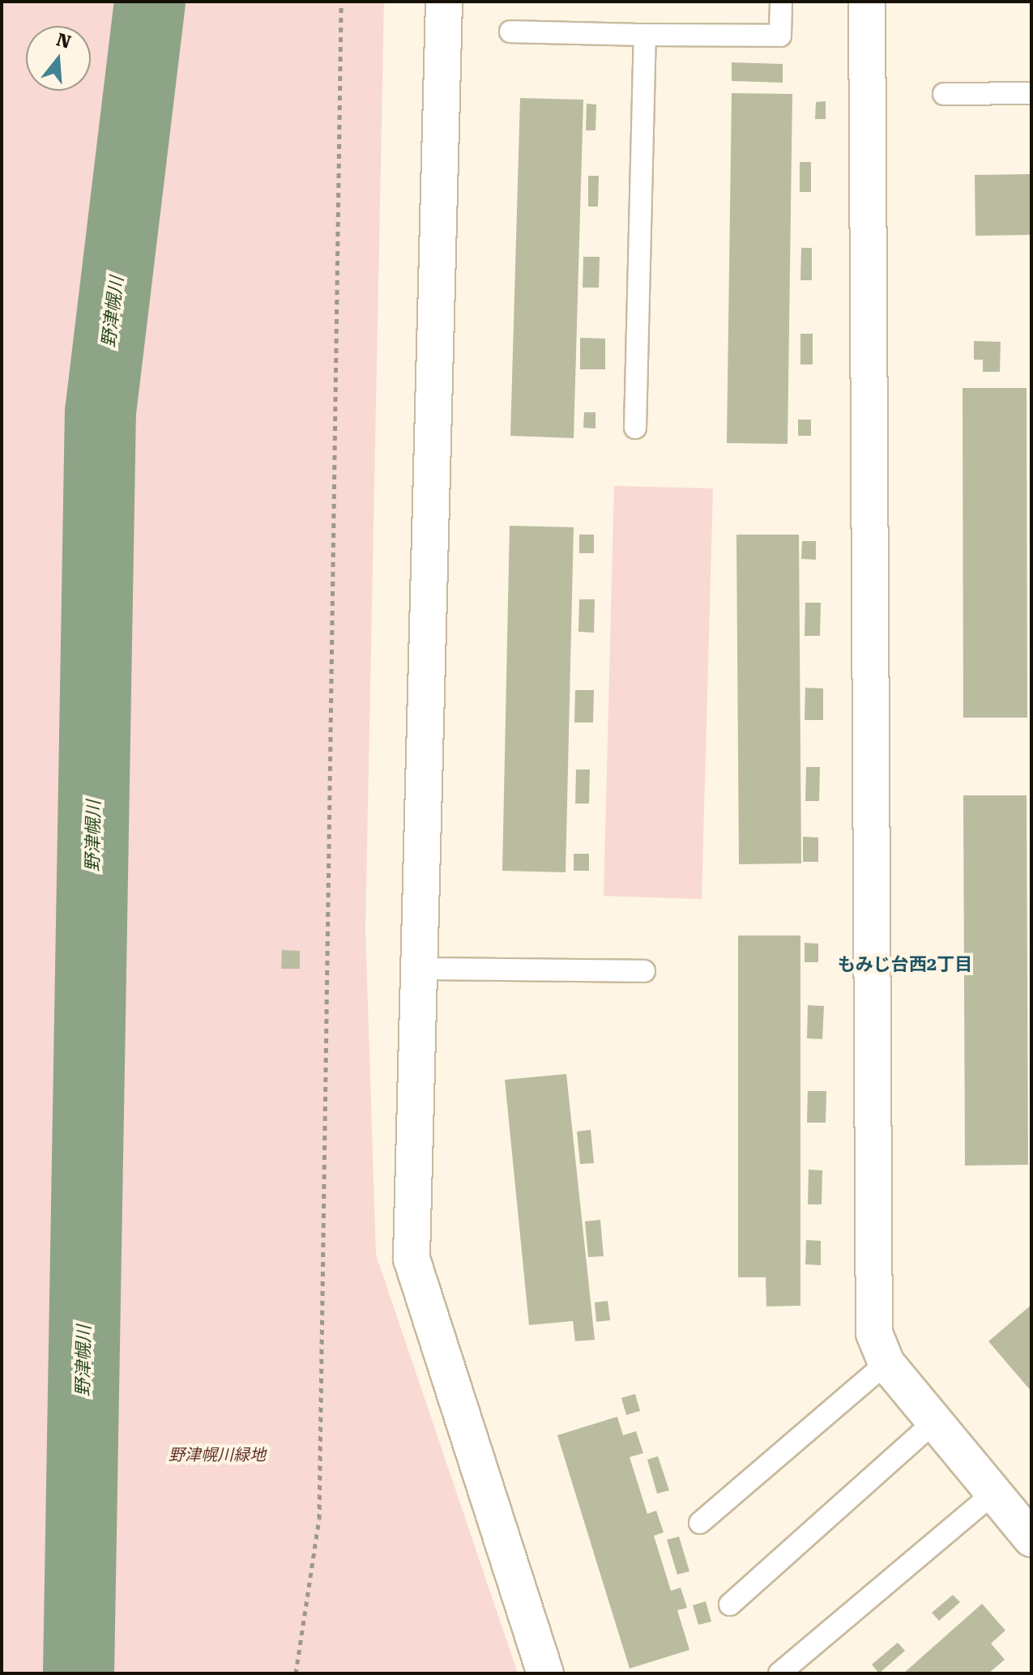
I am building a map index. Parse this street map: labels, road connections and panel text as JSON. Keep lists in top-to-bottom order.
{
  "districts": ["もみじ台西2丁目"],
  "water": ["野津幌川"],
  "parks": ["野津幌川緑地"],
  "north": "top"
}
